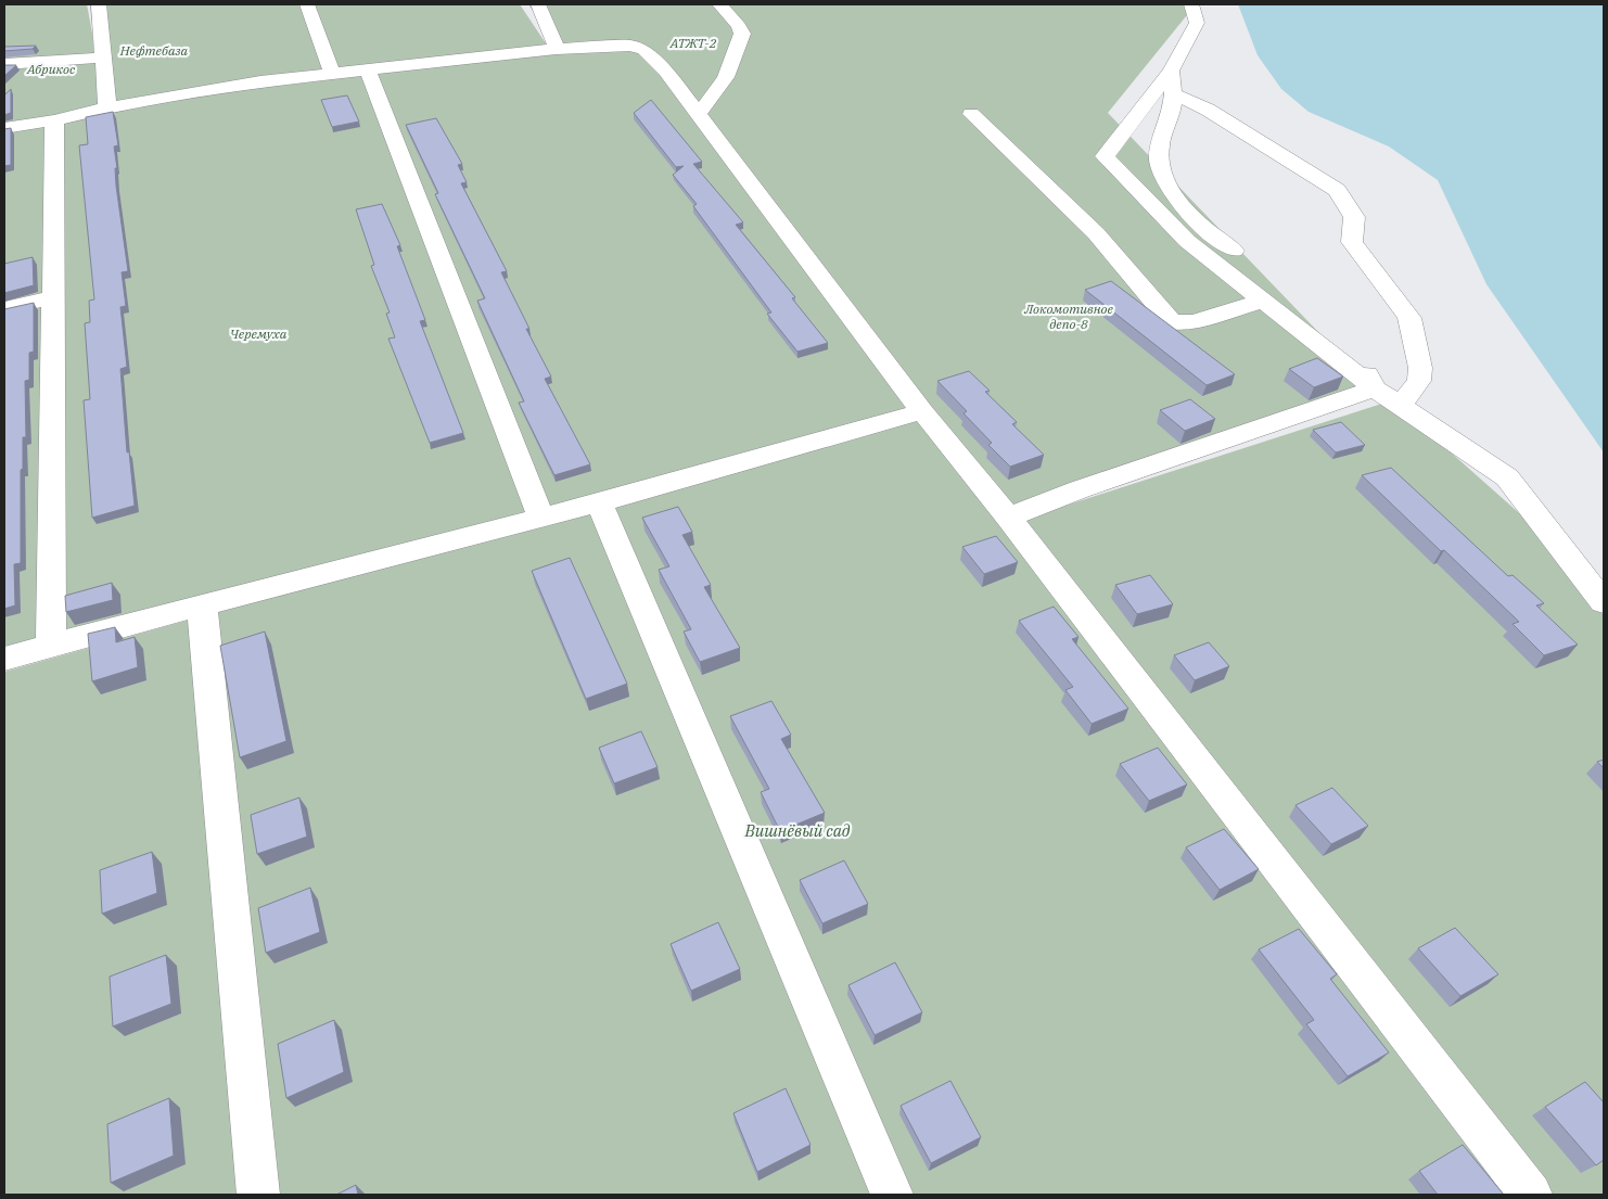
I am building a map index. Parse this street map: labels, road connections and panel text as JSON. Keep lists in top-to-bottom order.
{
  "parks": [
    "АТЖТ-2",
    "Нефтебаза",
    "Абрикос",
    "Локомотивное депо-8",
    "Черемуха",
    "Вишнёвый сад"
  ]
}
